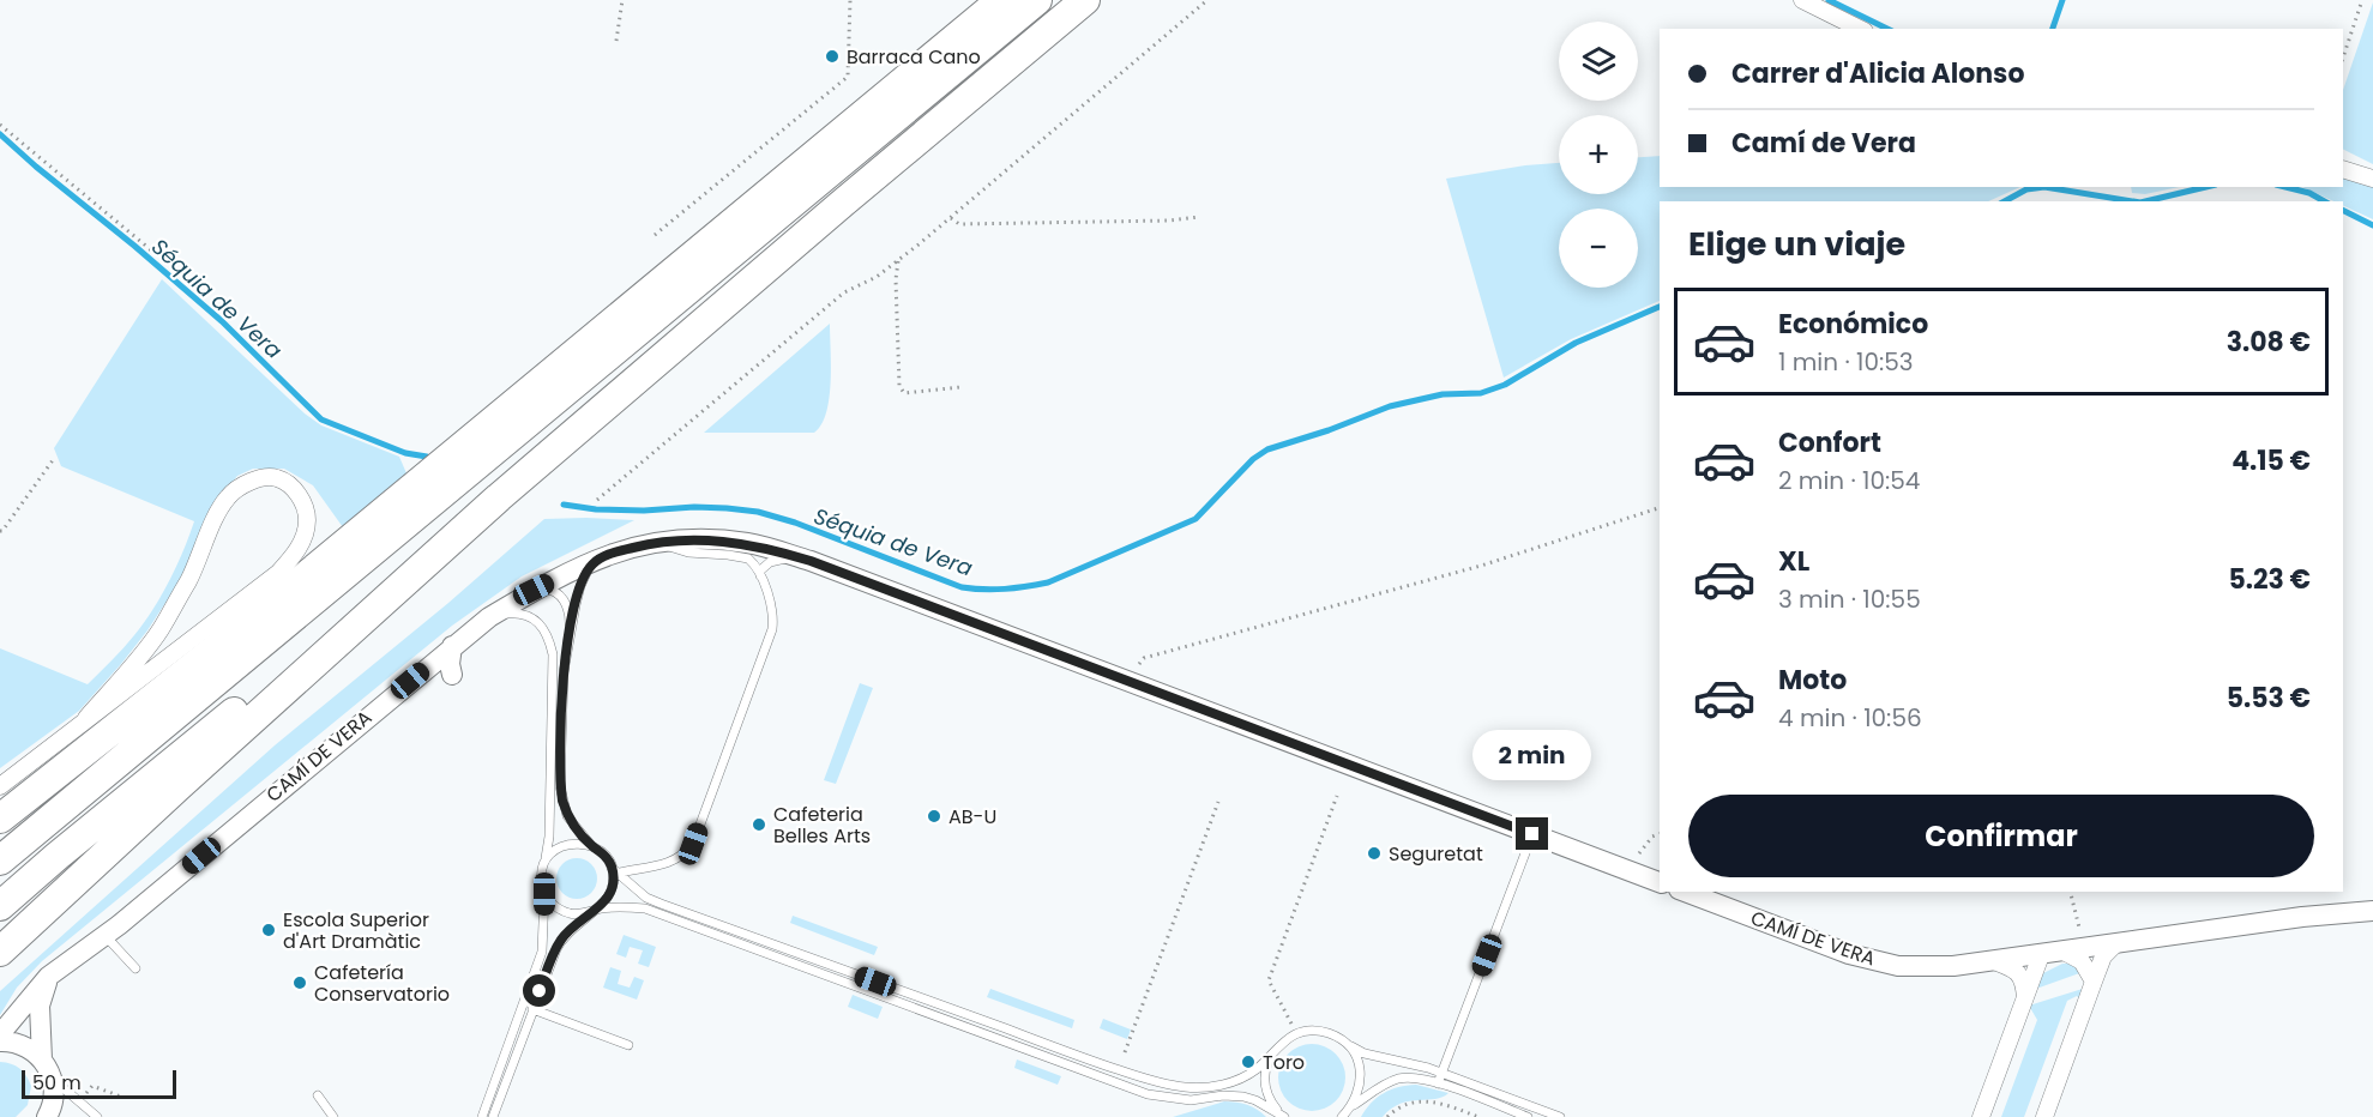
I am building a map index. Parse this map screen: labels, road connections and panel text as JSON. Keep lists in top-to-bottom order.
{
  "streets": {
    "street": ["CAMÍ DE VERA"]
  },
  "water": ["Séquia de Vera"],
  "places": [
    "Barraca Cano",
    "AB-U",
    "Cafeteria Belles Arts",
    "Seguretat",
    "Escola Superior d'Art Dramàtic",
    "Cafetería Conservatorio",
    "Toro"
  ],
  "scale_bar": "50 m",
  "page": {
    "map_buttons": ["+", "−"],
    "banner": ["Carrer d'Alicia Alonso", "Camí de Vera"],
    "heading": "Elige un viaje",
    "list": [
      {
        "name": "Económico",
        "note": "1 min · 10:53",
        "value": "3.08 €"
      },
      {
        "name": "Confort",
        "note": "2 min · 10:54",
        "value": "4.15 €"
      },
      {
        "name": "XL",
        "note": "3 min · 10:55",
        "value": "5.23 €"
      },
      {
        "name": "Moto",
        "note": "4 min · 10:56",
        "value": "5.53 €"
      }
    ],
    "bubble": "2 min",
    "buttons": "Confirmar",
    "scale": "50 m"
  }
}
